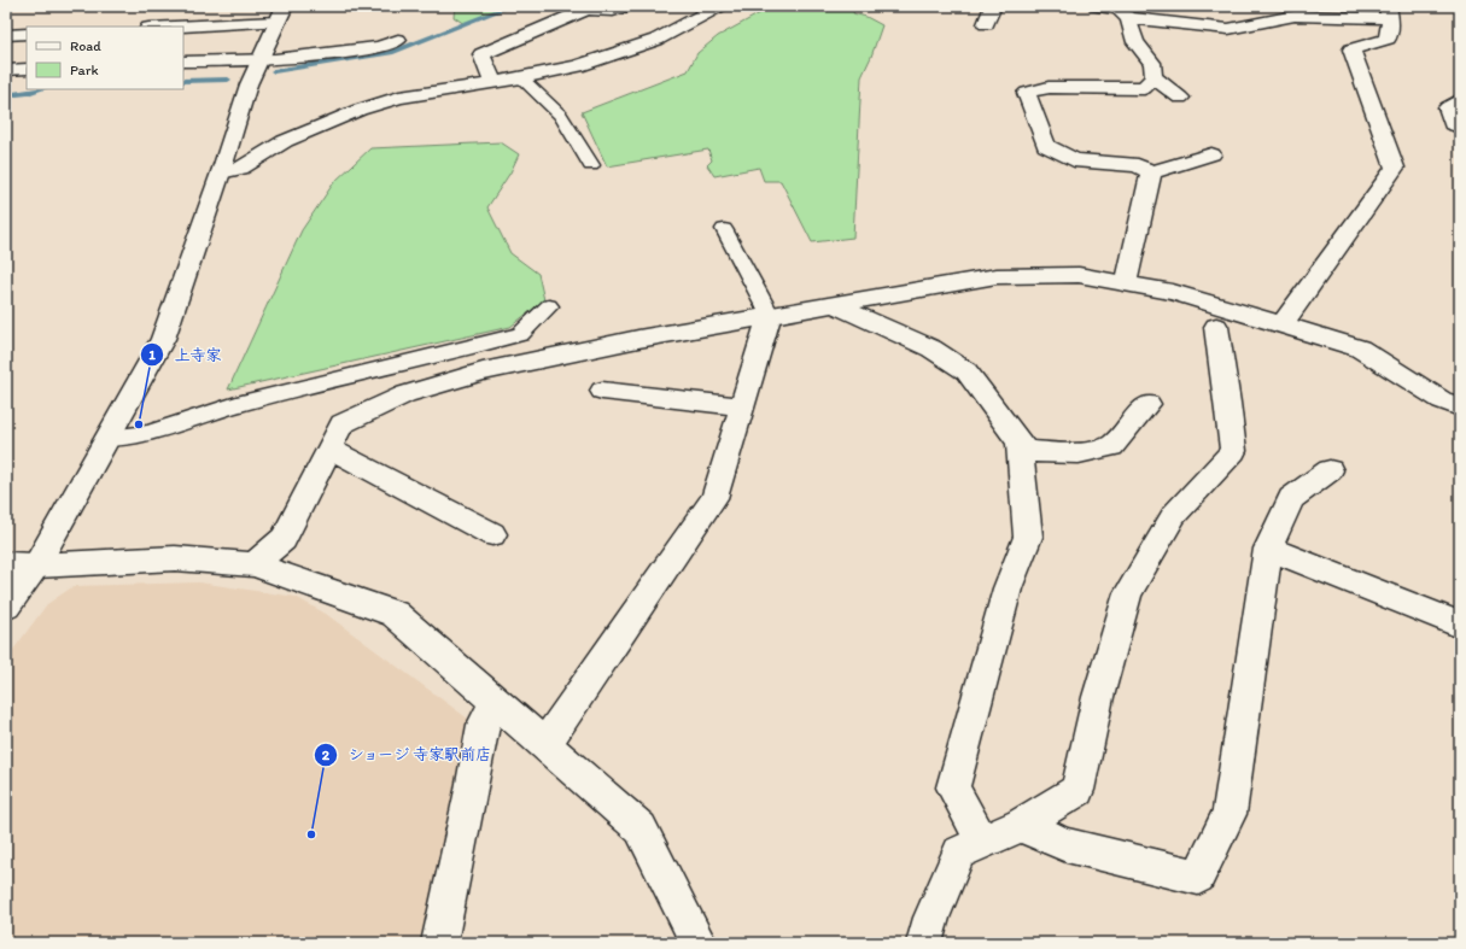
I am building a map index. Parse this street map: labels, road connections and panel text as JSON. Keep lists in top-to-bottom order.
{
  "places": ["上寺家", "ショージ 寺家駅前店"],
  "legend": ["Road", "Park"]
}
